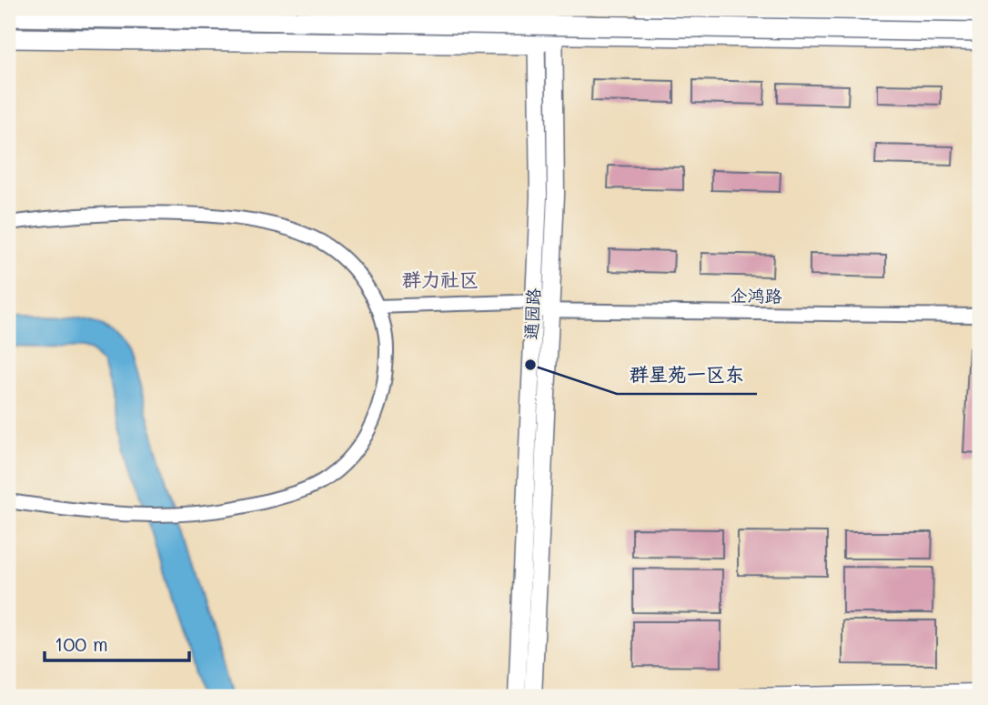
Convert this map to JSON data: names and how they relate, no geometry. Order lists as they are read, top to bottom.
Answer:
{
  "streets": {
    "main road": ["通园路"],
    "street": ["企鸿路"]
  },
  "crossings": [
    ["企鸿路", "通园路"]
  ],
  "districts": ["群力社区"],
  "places": ["群星苑一区东"],
  "scale_bar": "100 m"
}
